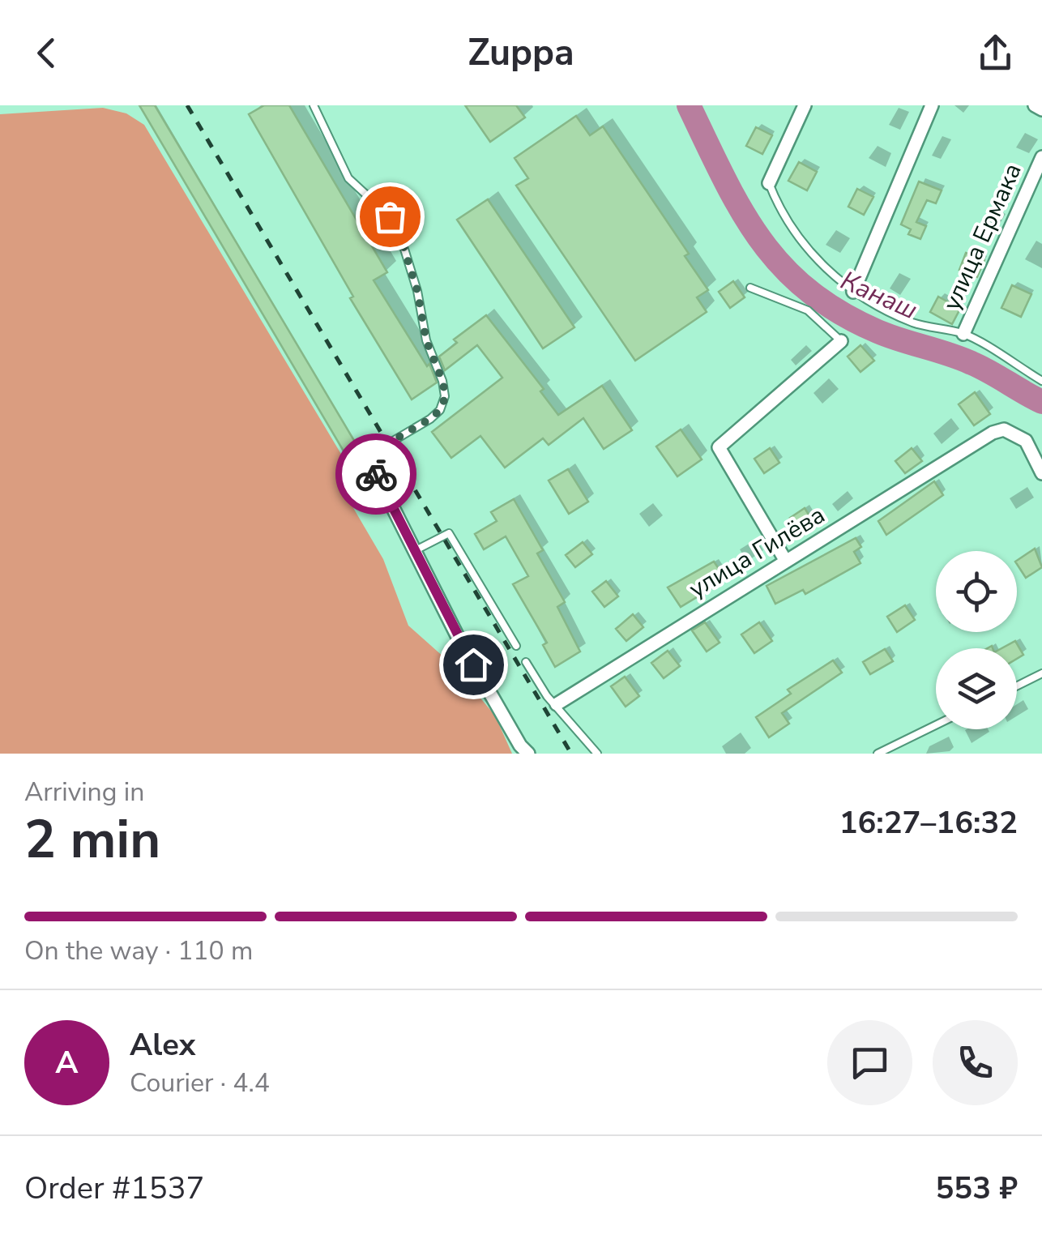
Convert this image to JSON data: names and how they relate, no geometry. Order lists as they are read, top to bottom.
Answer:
{
  "streets": {
    "street": ["улица Ермака", "улица Гилёва"]
  },
  "water": ["Канаш"],
  "page": {
    "header": "Zuppa",
    "heading": ["2 min", "Arriving in", "16:27–16:32"],
    "panel": [
      "Alex",
      "Courier · 4.4",
      "Order #1537",
      "553 ₽"
    ],
    "bar": "On the way · 110 m",
    "round": "A"
  }
}
